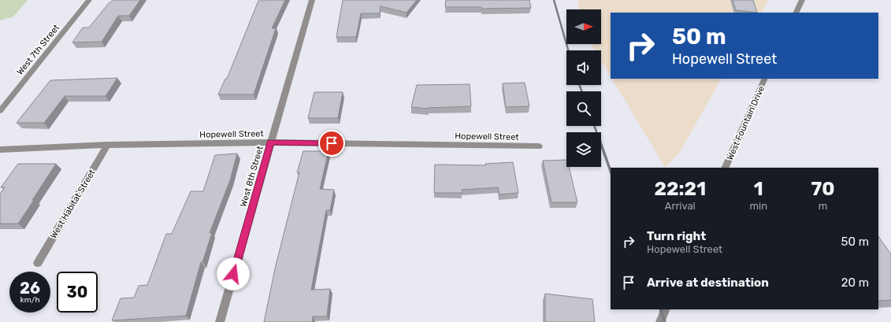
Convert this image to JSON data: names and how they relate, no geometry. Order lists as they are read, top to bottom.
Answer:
{
  "streets": {
    "street": [
      "West 7th Street",
      "West Fountain Drive",
      "Hopewell Street",
      "West 8th Street",
      "West Habitat Street"
    ]
  },
  "crossings": [
    ["Hopewell Street", "West 8th Street"],
    ["Hopewell Street", "West Habitat Street"]
  ],
  "north": "right",
  "page": {
    "turn": ["50 m", "Hopewell Street"],
    "eta": [
      "22:21",
      "Arrival",
      "1",
      "min",
      "70",
      "m"
    ],
    "list": [
      {
        "name": "Turn right",
        "note": "Hopewell Street",
        "value": "50 m"
      },
      {
        "name": "Arrive at destination",
        "value": "20 m"
      }
    ],
    "speed": "26 km/h",
    "limit": "30"
  }
}
